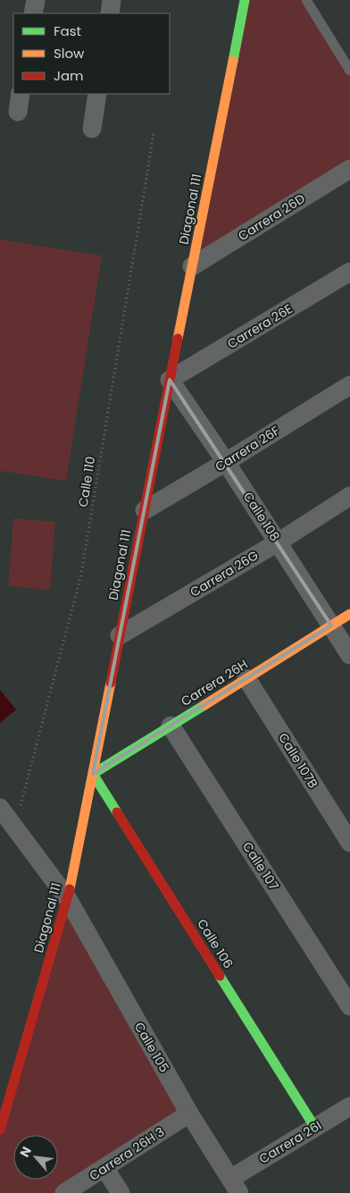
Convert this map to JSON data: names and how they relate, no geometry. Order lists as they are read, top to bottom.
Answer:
{
  "streets": {
    "street": [
      "Diagonal 111",
      "Carrera 26D",
      "Carrera 26E",
      "Carrera 26F",
      "Calle 108",
      "Carrera 26G",
      "Carrera 26H",
      "Calle 107B",
      "Calle 107",
      "Calle 106",
      "Calle 105",
      "Carrera 26I",
      "Carrera 26H 3"
    ],
    "path": ["Calle 110"]
  },
  "crossings": [
    ["Diagonal 111", "Carrera 26D"],
    ["Diagonal 111", "Carrera 26E"],
    ["Diagonal 111", "Carrera 26F"],
    ["Diagonal 111", "Calle 108"],
    ["Diagonal 111", "Carrera 26G"],
    ["Diagonal 111", "Carrera 26H"],
    ["Diagonal 111", "Calle 106"],
    ["Diagonal 111", "Calle 105"],
    ["Carrera 26E", "Calle 108"],
    ["Carrera 26F", "Calle 108"],
    ["Calle 108", "Carrera 26G"],
    ["Calle 108", "Carrera 26H"],
    ["Carrera 26H", "Calle 107B"],
    ["Carrera 26H", "Calle 107"],
    ["Carrera 26H", "Calle 106"],
    ["Calle 106", "Carrera 26I"],
    ["Calle 105", "Carrera 26I"],
    ["Calle 105", "Carrera 26H 3"]
  ],
  "legend": ["Fast", "Slow", "Jam"],
  "north": "top left"
}
